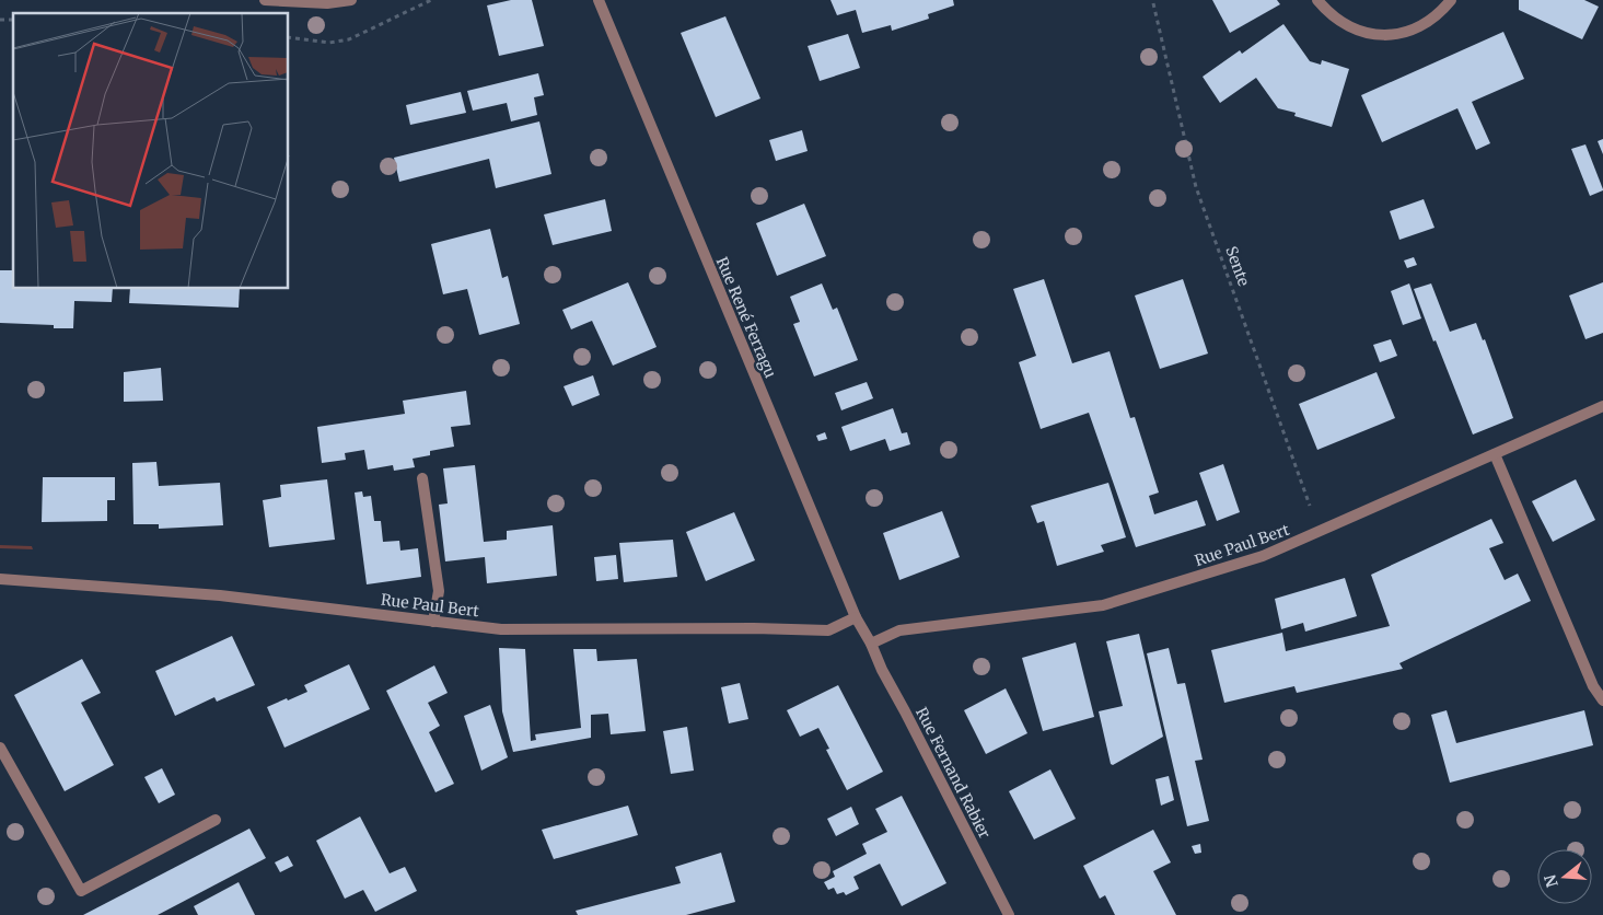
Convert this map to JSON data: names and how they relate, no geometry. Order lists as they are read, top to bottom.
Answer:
{
  "streets": {
    "street": ["Rue René Ferragu", "Rue Paul Bert", "Rue Fernand Rabier"],
    "path": ["Sente"]
  },
  "crossings": [
    ["Sente", "Rue Paul Bert"],
    ["Rue René Ferragu", "Rue Paul Bert"],
    ["Rue René Ferragu", "Rue Fernand Rabier"],
    ["Rue Paul Bert", "Rue Fernand Rabier"]
  ],
  "north": "left"
}
